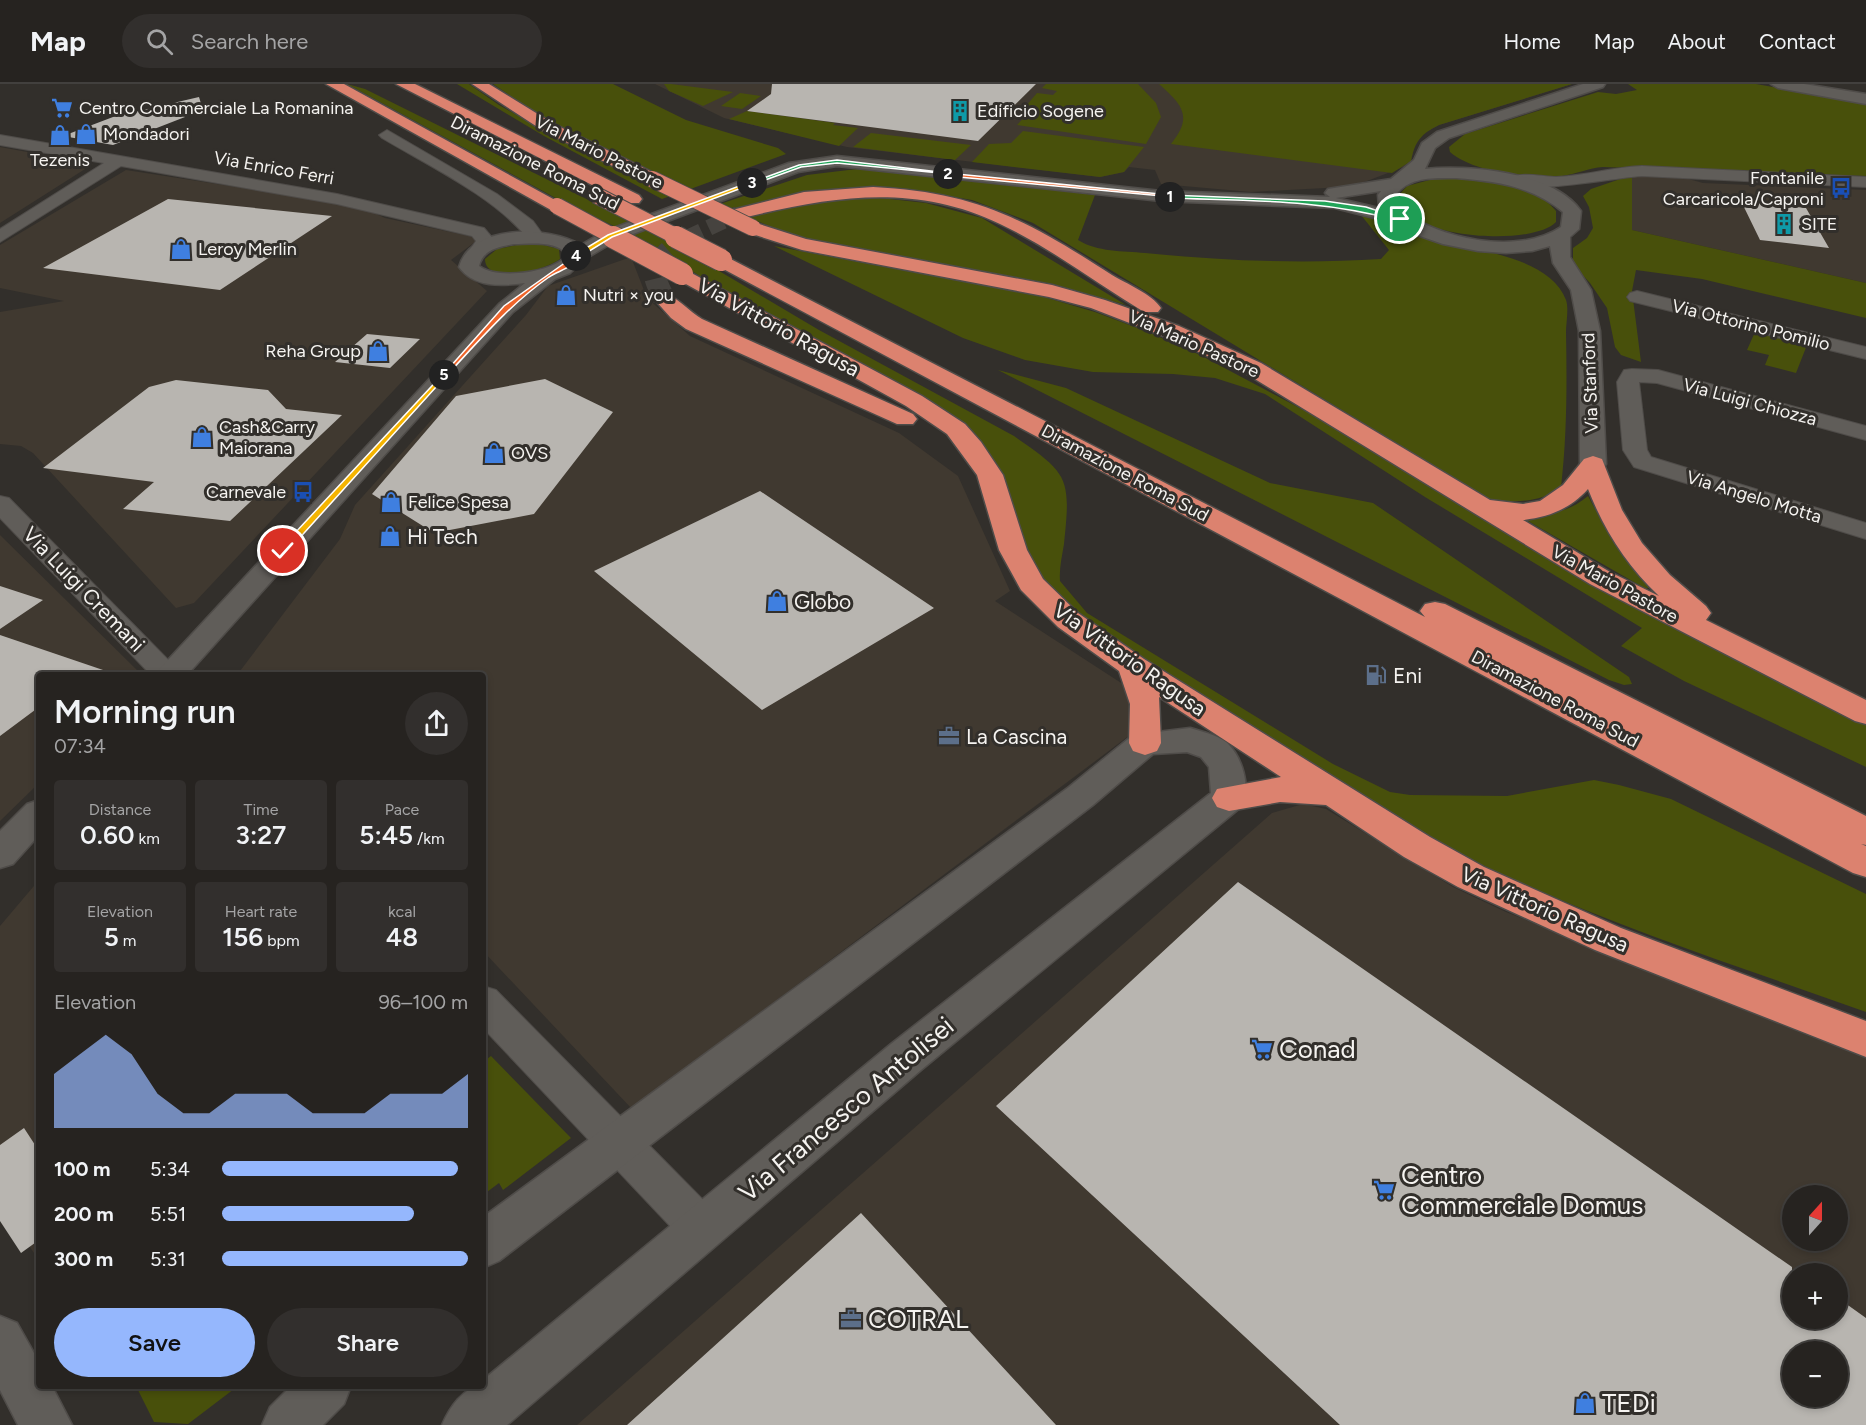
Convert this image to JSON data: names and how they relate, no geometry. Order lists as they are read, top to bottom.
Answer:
{
  "streets": {
    "highway": ["Via Mario Pastore", "Diramazione Roma Sud", "Via Vittorio Ragusa"],
    "street": [
      "Via Enrico Ferri",
      "Via Ottorino Pomilio",
      "Via Stanford",
      "Via Luigi Chiozza",
      "Via Angelo Motta",
      "Via Luigi Cremani",
      "Via Francesco Antolisei"
    ]
  },
  "crossings": [
    ["Via Luigi Chiozza", "Via Angelo Motta"]
  ],
  "places": {
    "supermarket": ["Centro Commerciale La Romanina", "Conad", "Centro Commerciale Domus"],
    "building": ["Edificio Sogene", "SITE"],
    "shop": [
      "Mondadori",
      "Tezenis",
      "Leroy Merlin",
      "Nutri × you",
      "Reha Group",
      "Cash&Carry Maiorana",
      "OVS",
      "Felice Spesa",
      "Hi Tech",
      "Globo",
      "TEDi"
    ],
    "bus stop": ["Fontanile Carcaricola/Caproni", "Carnevale"],
    "fuel station": ["Eni"],
    "office": ["La Cascina", "COTRAL"]
  },
  "north": "top",
  "page": {
    "header": "Map",
    "search": "Search here",
    "nav": [
      "Home",
      "Map",
      "About",
      "Contact"
    ],
    "pins": [
      "2",
      "3",
      "1",
      "4",
      "5"
    ],
    "heading": ["Morning run", "07:34"],
    "stats": [
      ["Distance", "0.60 km"],
      ["Time", "3:27"],
      ["Pace", "5:45 /km"],
      ["Elevation", "5 m"],
      ["Heart rate", "156 bpm"],
      ["kcal", "48"]
    ],
    "chart": ["Elevation", "96–100 m"],
    "list": [
      {
        "name": "100 m",
        "note": "5:34"
      },
      {
        "name": "200 m",
        "note": "5:51"
      },
      {
        "name": "300 m",
        "note": "5:31"
      }
    ],
    "map_buttons": ["+", "−"],
    "buttons": ["Save", "Share"]
  }
}
